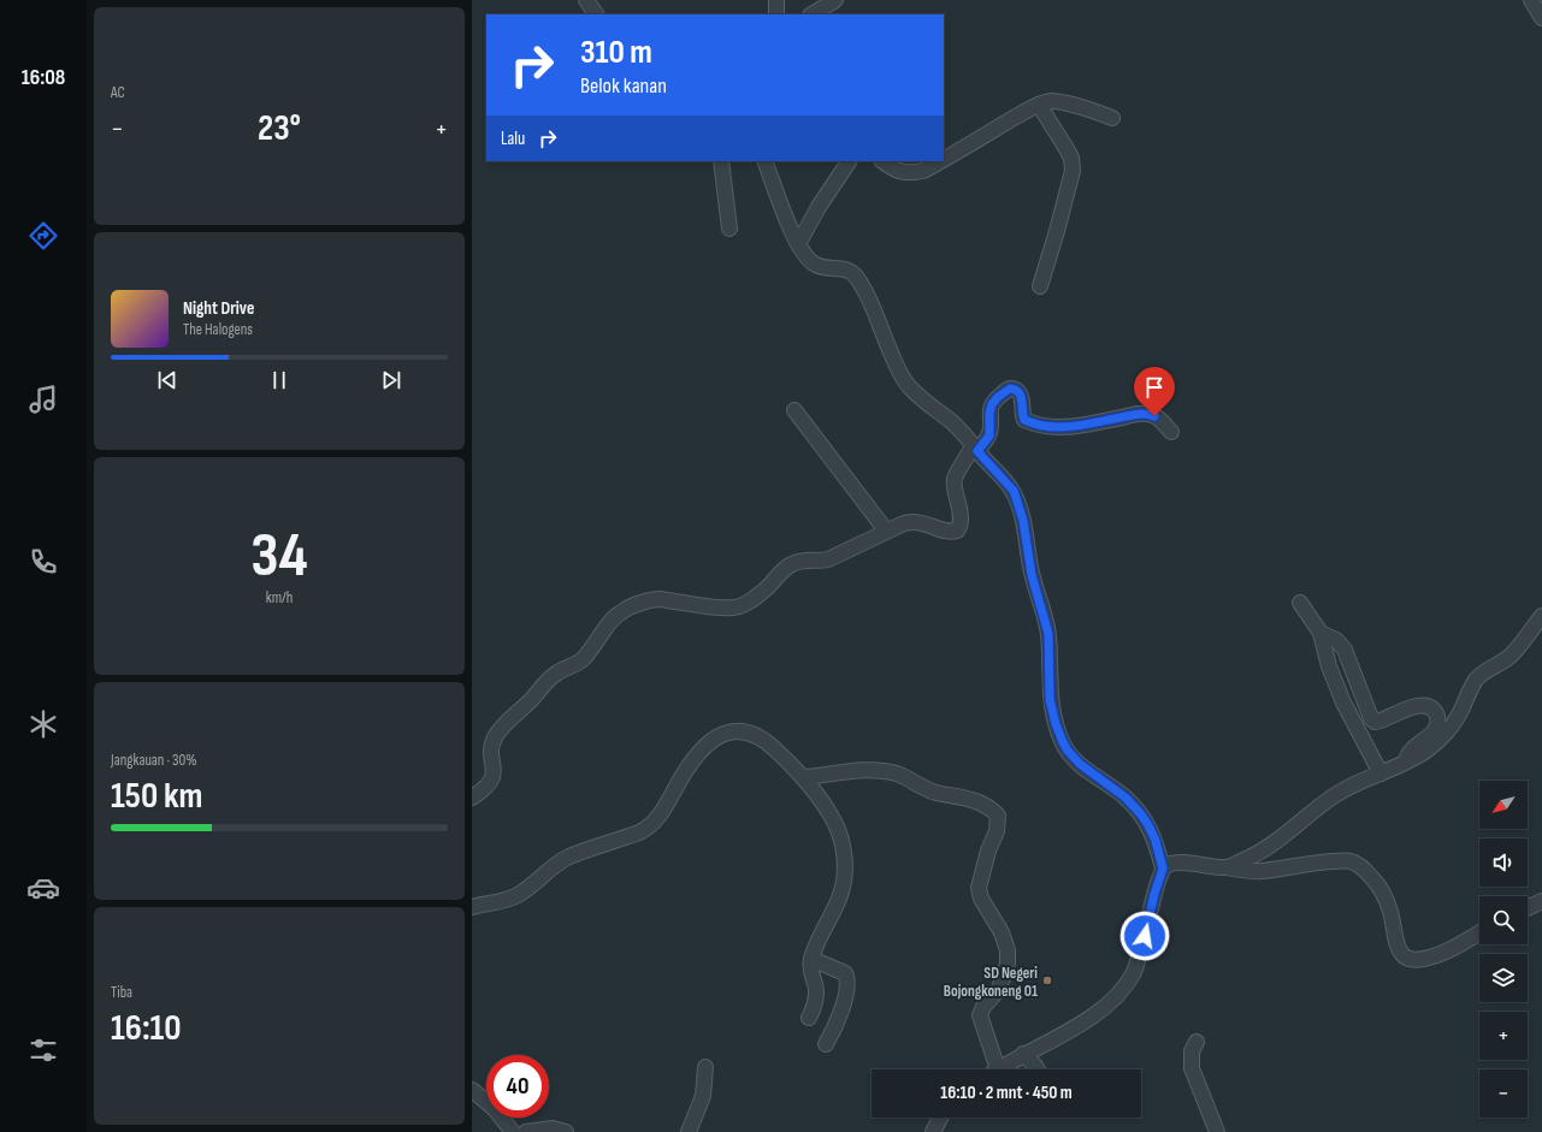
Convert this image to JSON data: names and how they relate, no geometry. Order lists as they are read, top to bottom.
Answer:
{
  "places": ["SD Negeri Bojongkoneng 01"],
  "north": "bottom left",
  "page": {
    "tabs": "16:08",
    "tile": [
      "AC",
      ["34", "km/h"],
      ["Jangkauan · 30%", "150 km"],
      ["Tiba", "16:10"]
    ],
    "turn": ["310 m", "Belok kanan"],
    "heat": ["−", "23°", "+"],
    "then": "Lalu",
    "song": ["Night Drive", "The Halogens"],
    "map_buttons": ["+", "−"],
    "limit": "40",
    "trip": "16:10 · 2 mnt · 450 m"
  }
}
